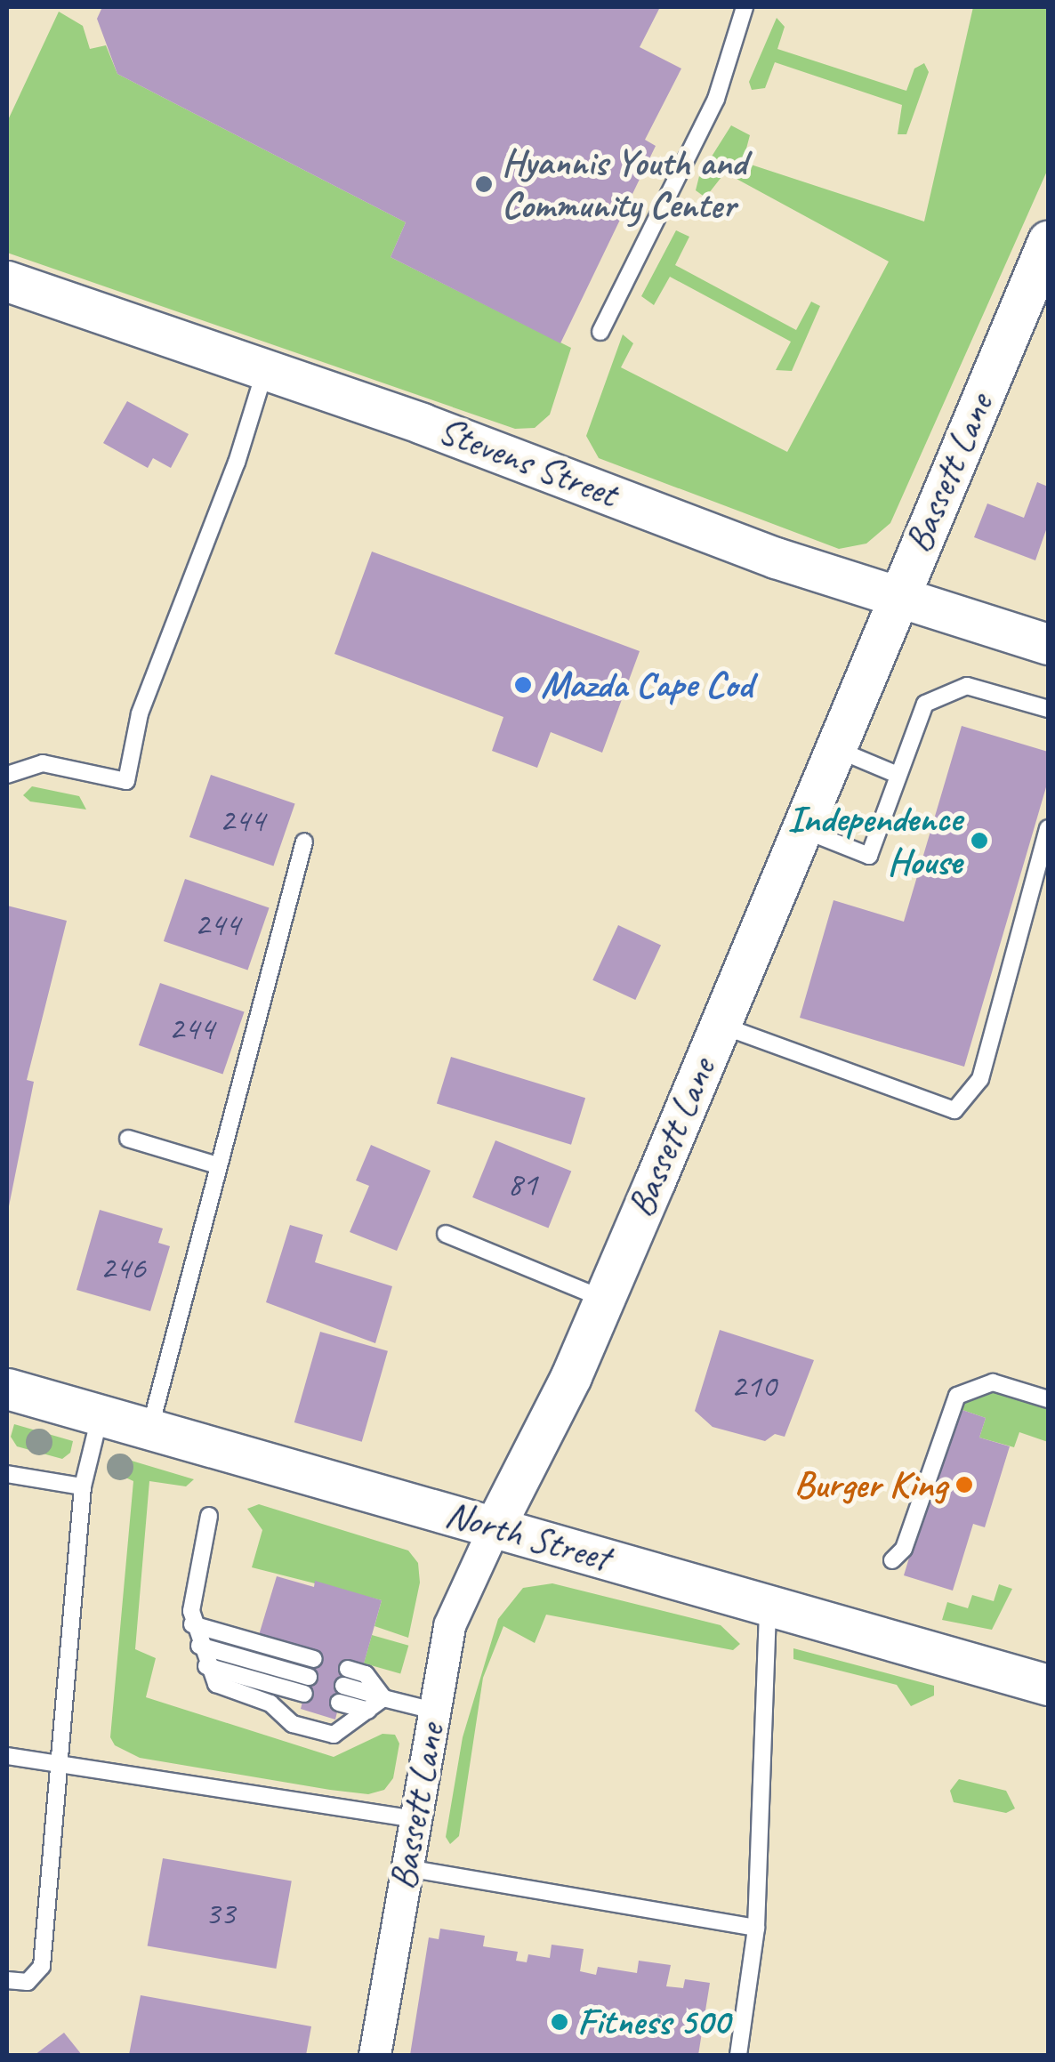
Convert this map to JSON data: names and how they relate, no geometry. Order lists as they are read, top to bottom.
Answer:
{
  "streets": {
    "street": ["Stevens Street", "Bassett Lane", "North Street"]
  },
  "crossings": [
    ["Stevens Street", "Bassett Lane"],
    ["Bassett Lane", "North Street"]
  ],
  "places": [
    "Hyannis Youth and Community Center",
    "Mazda Cape Cod",
    "Independence House",
    "Burger King",
    "Fitness 500"
  ],
  "house_numbers": [
    "244",
    "244",
    "244",
    "81",
    "246",
    "210",
    "33"
  ]
}
